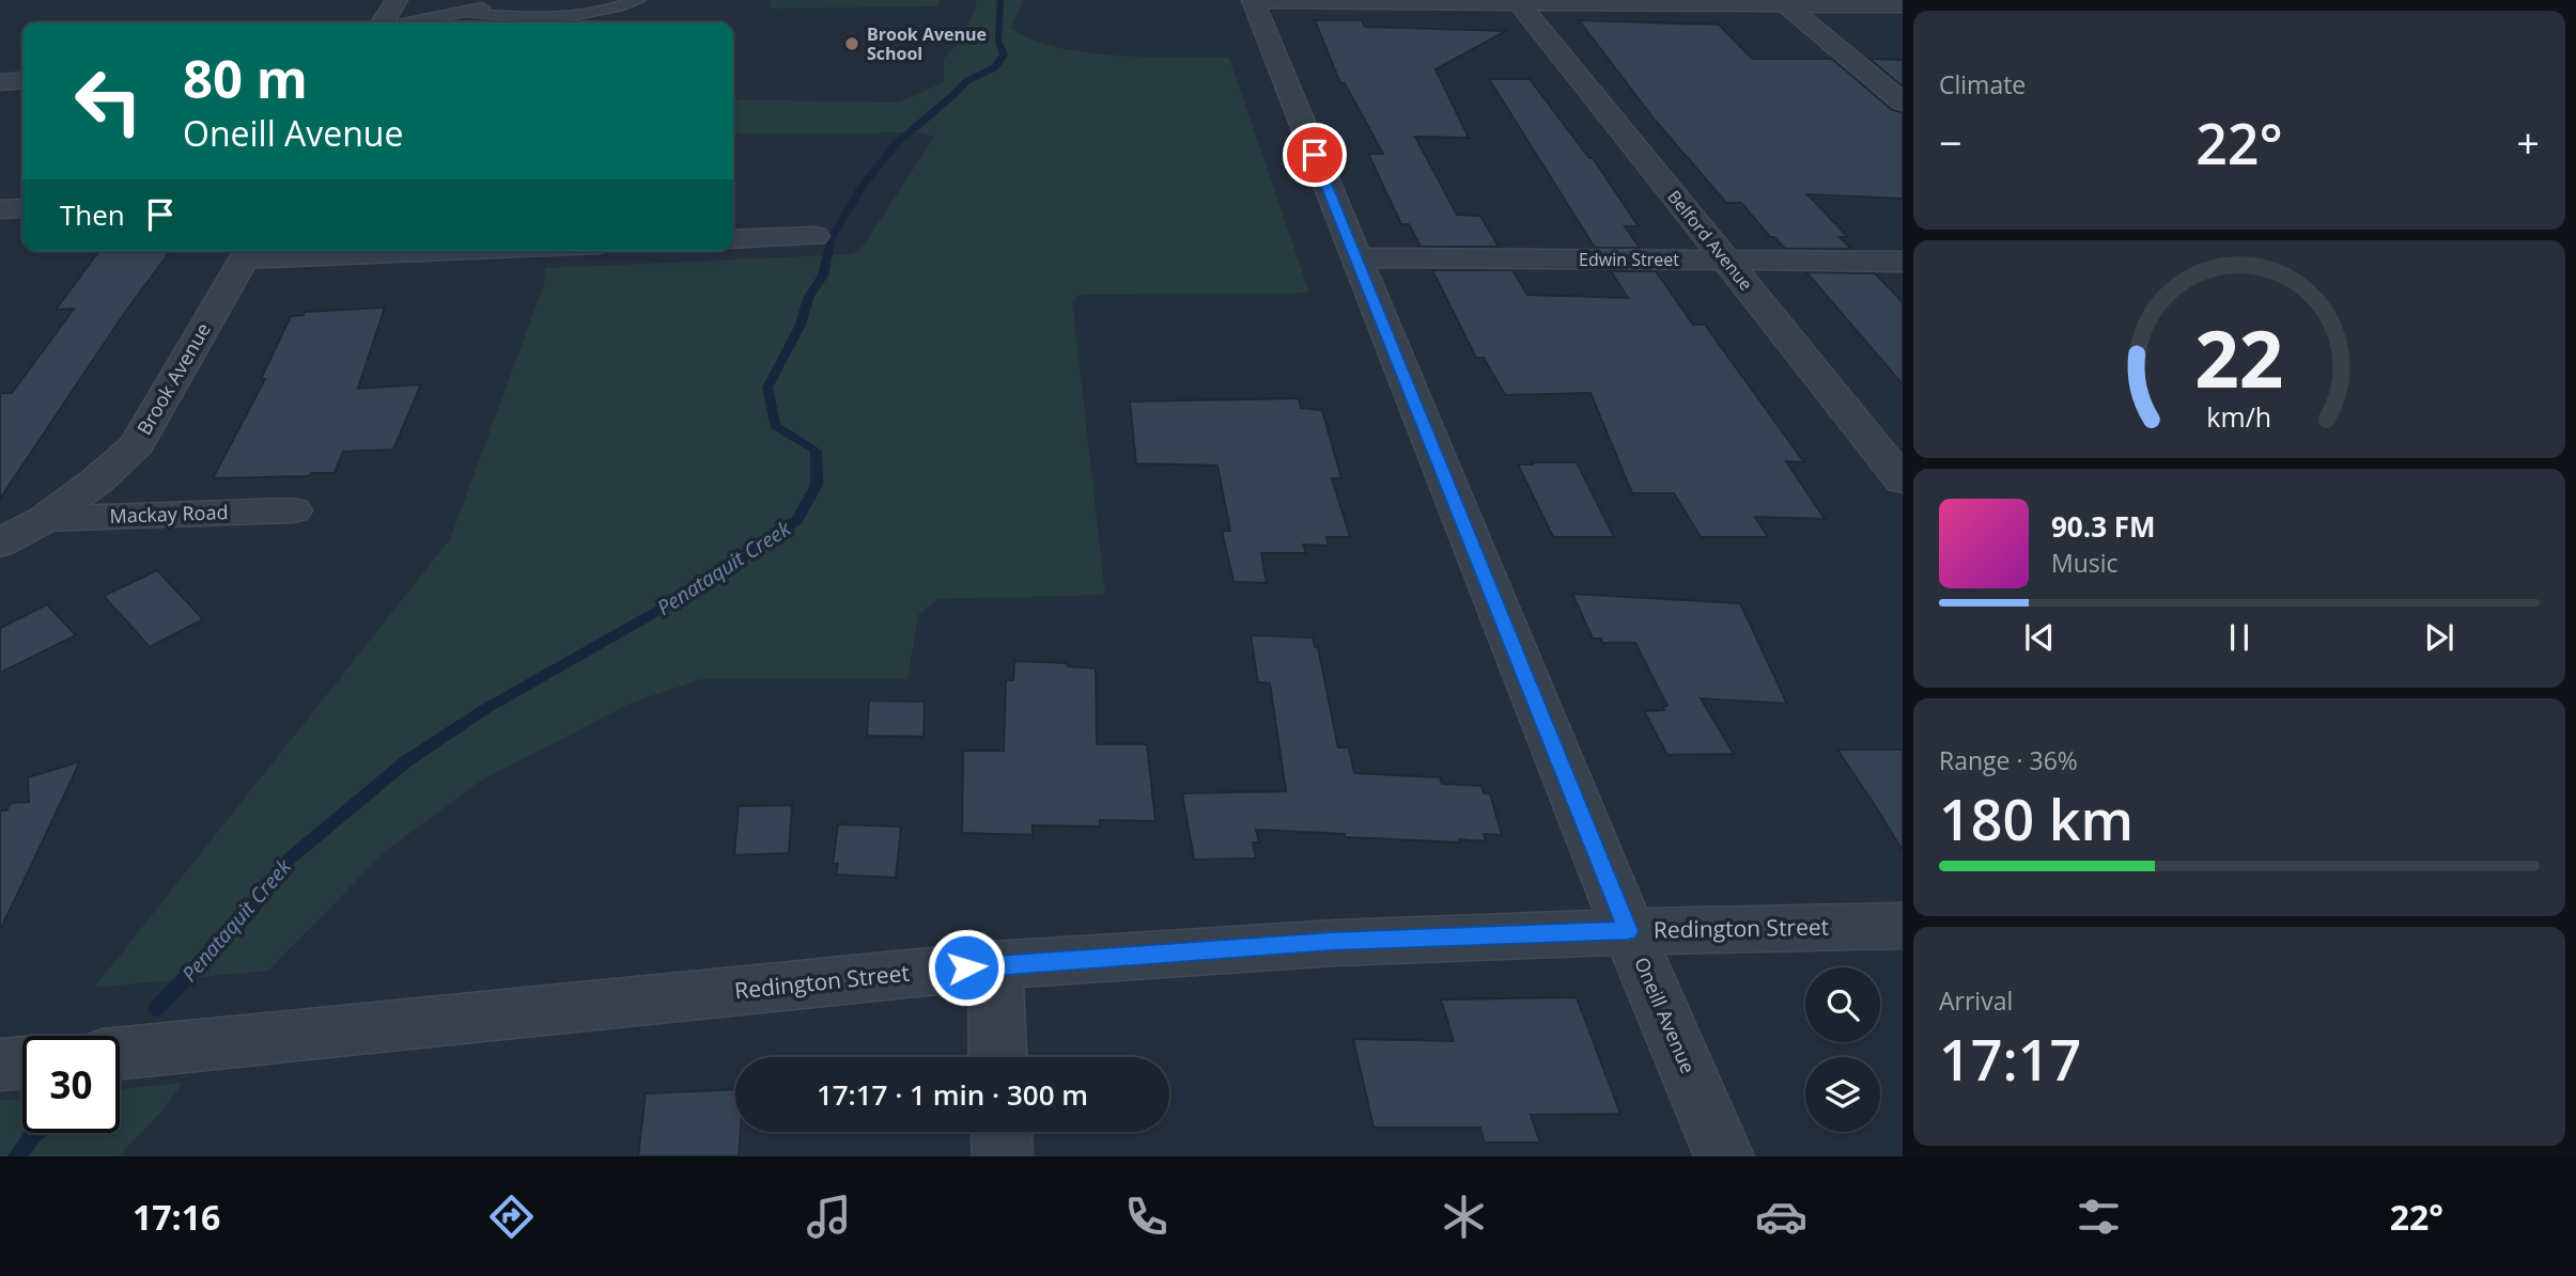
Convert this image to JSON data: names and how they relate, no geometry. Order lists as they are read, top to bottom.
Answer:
{
  "streets": {
    "street": [
      "Belford Avenue",
      "Edwin Street",
      "Brook Avenue",
      "Mackay Road",
      "Redington Street",
      "Oneill Avenue"
    ]
  },
  "crossings": [
    ["Belford Avenue", "Edwin Street"],
    ["Edwin Street", "Oneill Avenue"],
    ["Brook Avenue", "Mackay Road"],
    ["Redington Street", "Oneill Avenue"]
  ],
  "water": ["Penataquit Creek"],
  "places": ["Brook Avenue School"],
  "page": {
    "tile": [
      "Climate",
      ["Range · 36%", "180 km"],
      ["Arrival", "17:17"]
    ],
    "turn": ["80 m", "Oneill Avenue"],
    "heat": ["−", "22°", "+"],
    "then": "Then",
    "song": ["90.3 FM", "Music"],
    "limit": "30",
    "trip": "17:17 · 1 min · 300 m",
    "tabs": ["17:16", "22°"],
    "gauge": ["22", "km/h"]
  }
}
